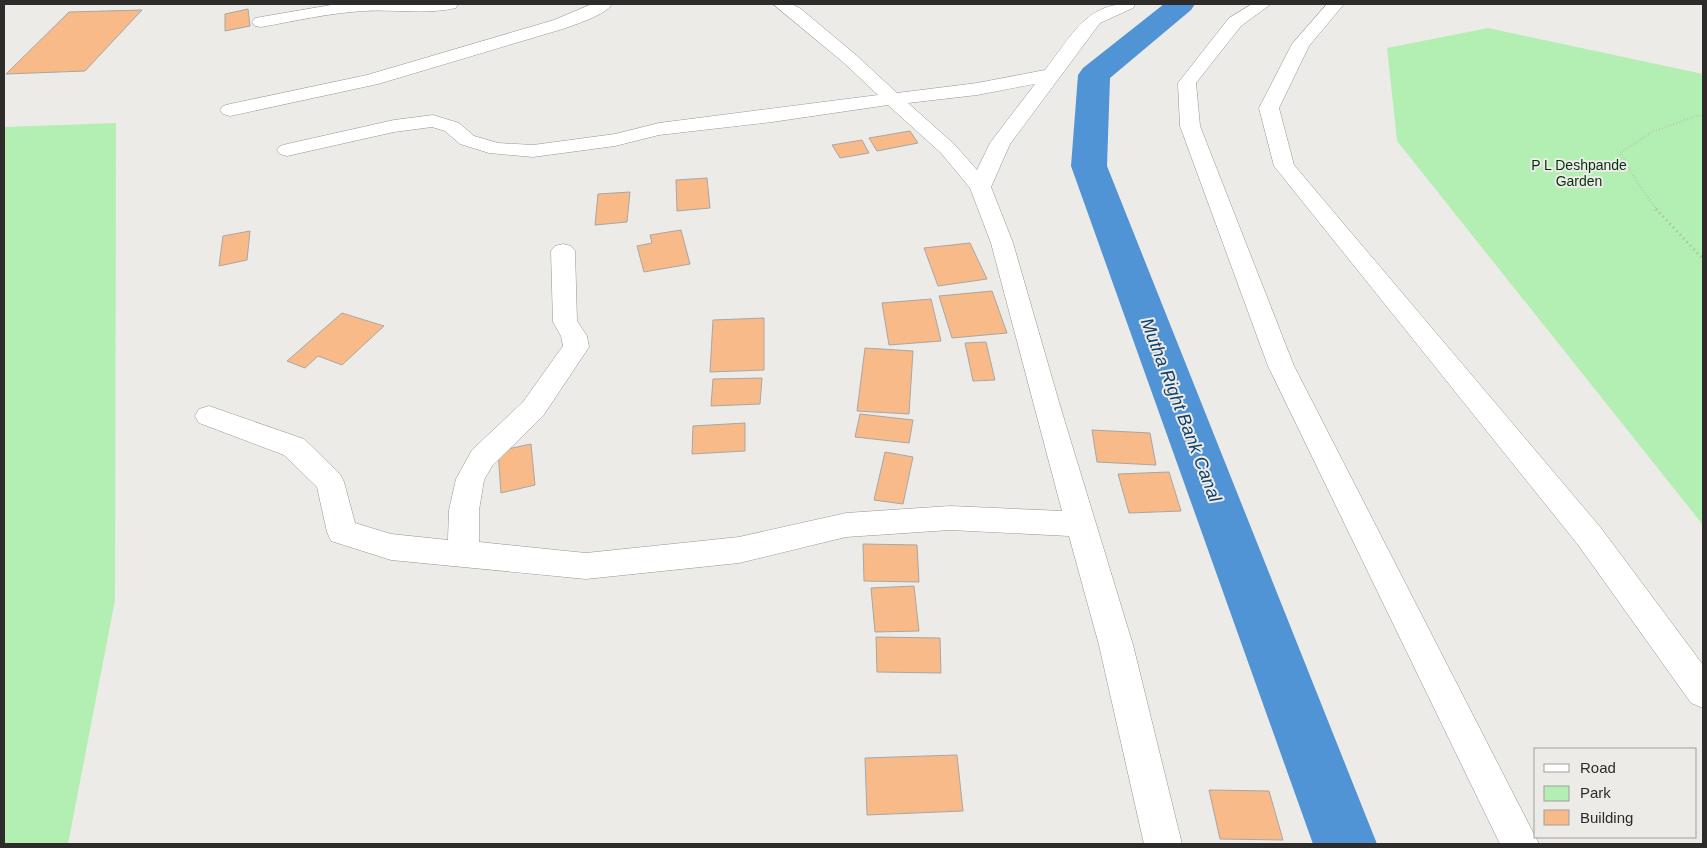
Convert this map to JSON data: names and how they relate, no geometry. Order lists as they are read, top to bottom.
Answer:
{
  "water": ["Mutha Right Bank Canal"],
  "parks": ["P L Deshpande Garden"],
  "legend": ["Road", "Park", "Building"]
}
